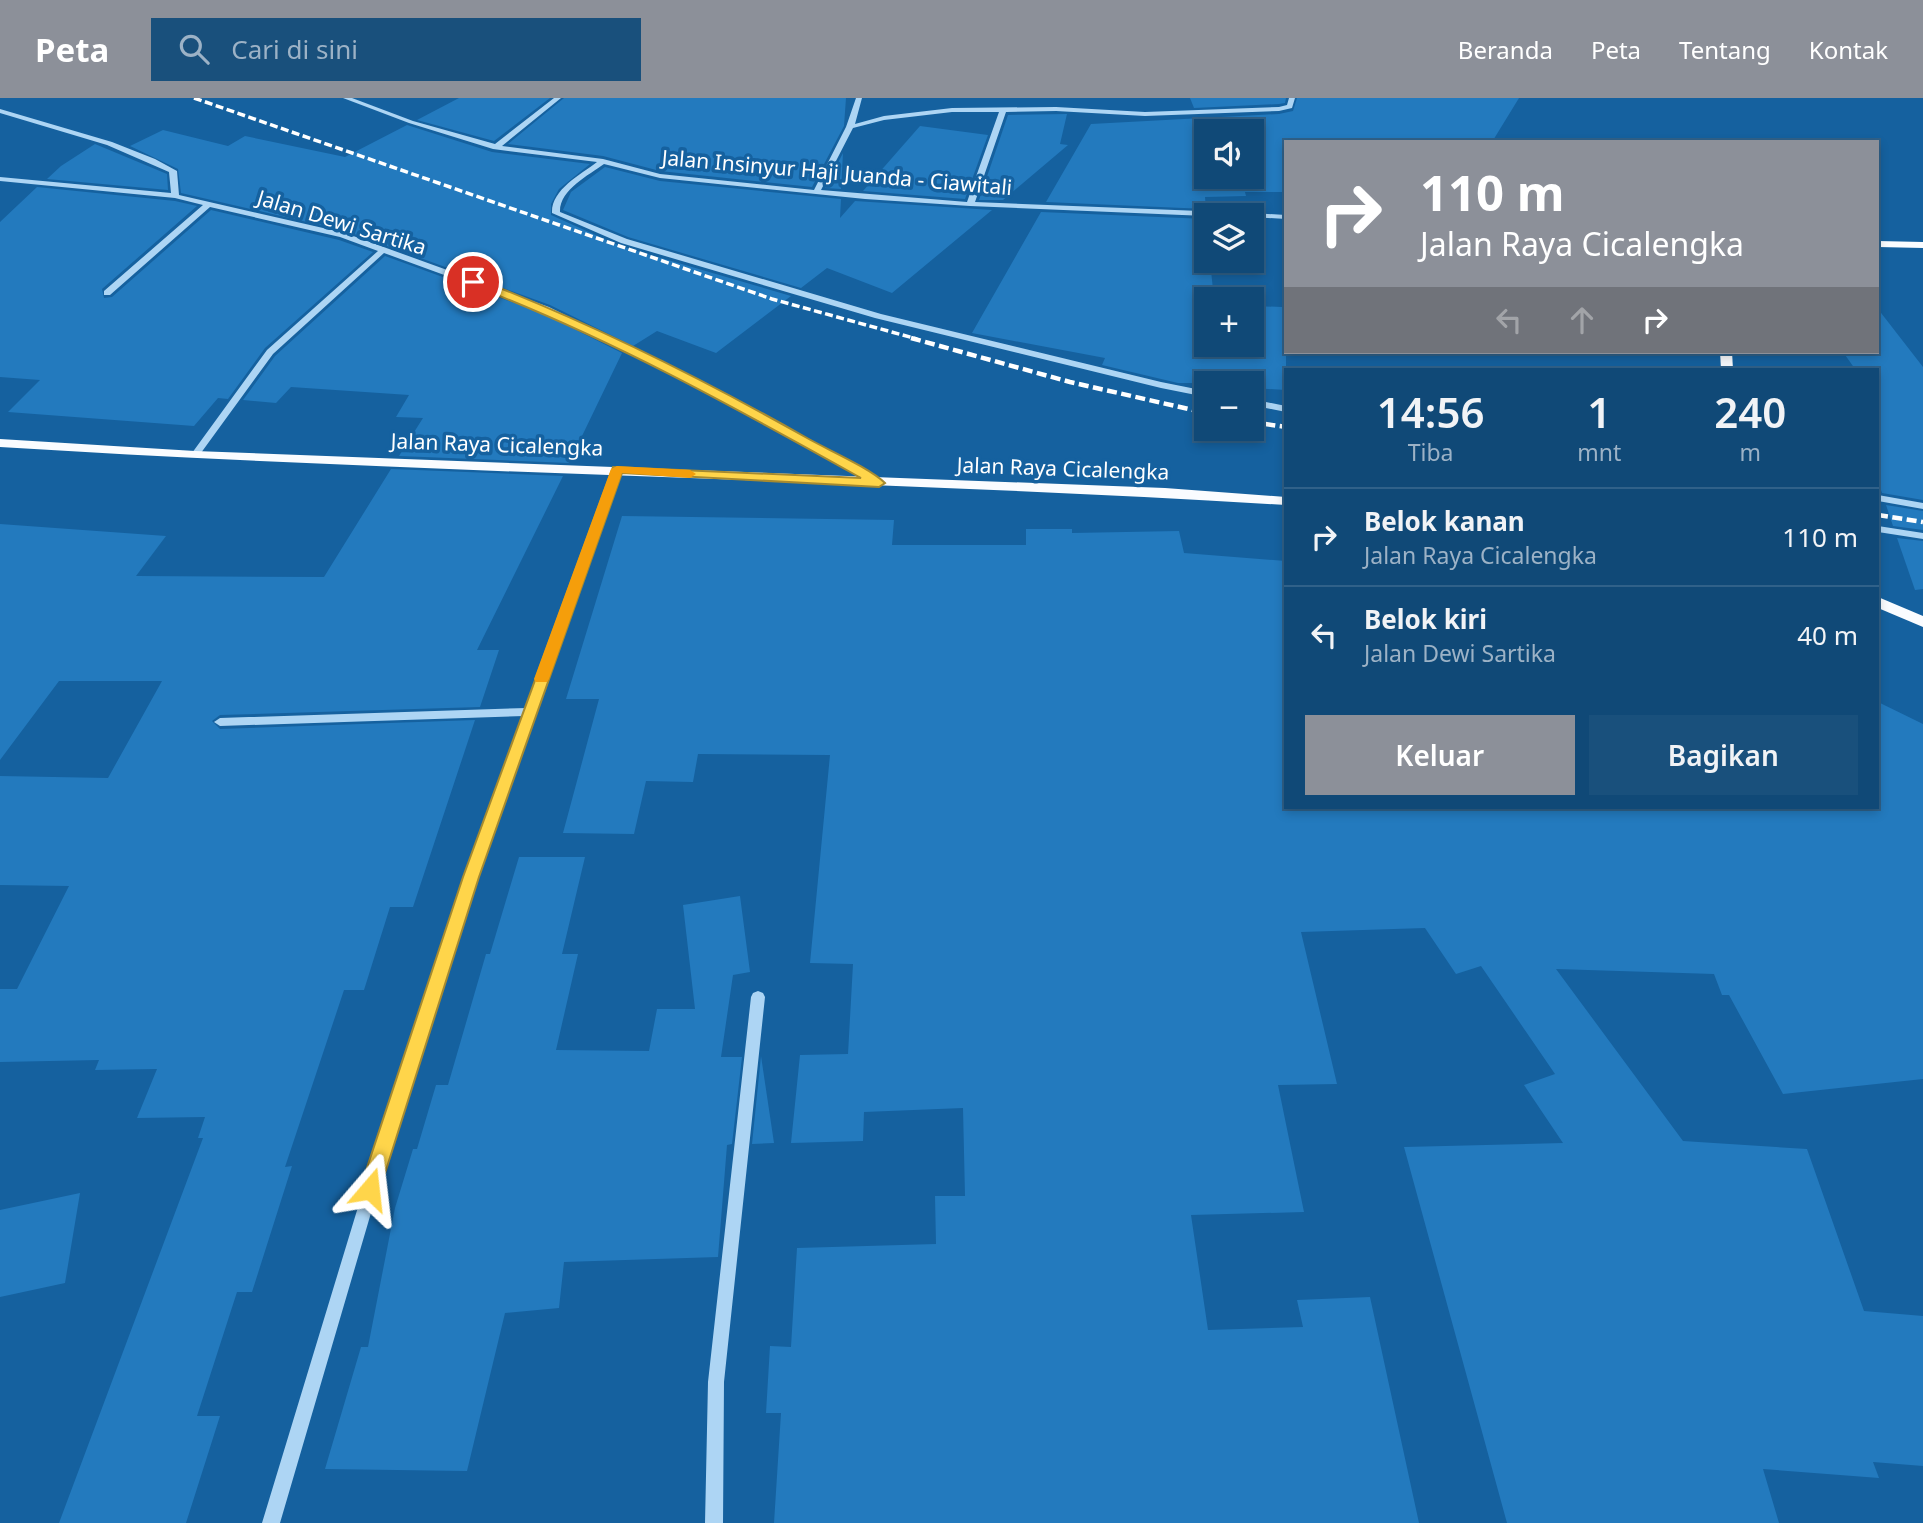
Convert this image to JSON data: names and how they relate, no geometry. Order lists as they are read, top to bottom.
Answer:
{
  "streets": {
    "main road": ["Jalan Raya Cicalengka"],
    "street": ["Jalan Insinyur Haji Juanda - Ciawitali", "Jalan Dewi Sartika"]
  },
  "crossings": [
    ["Jalan Dewi Sartika", "Jalan Raya Cicalengka"]
  ],
  "page": {
    "header": "Peta",
    "search": "Cari di sini",
    "nav": [
      "Beranda",
      "Peta",
      "Tentang",
      "Kontak"
    ],
    "map_buttons": ["+", "−"],
    "turn": ["110 m", "Jalan Raya Cicalengka"],
    "eta": [
      "14:56",
      "Tiba",
      "1",
      "mnt",
      "240",
      "m"
    ],
    "list": [
      {
        "name": "Belok kanan",
        "note": "Jalan Raya Cicalengka",
        "value": "110 m"
      },
      {
        "name": "Belok kiri",
        "note": "Jalan Dewi Sartika",
        "value": "40 m"
      }
    ],
    "buttons": ["Keluar", "Bagikan"]
  }
}
